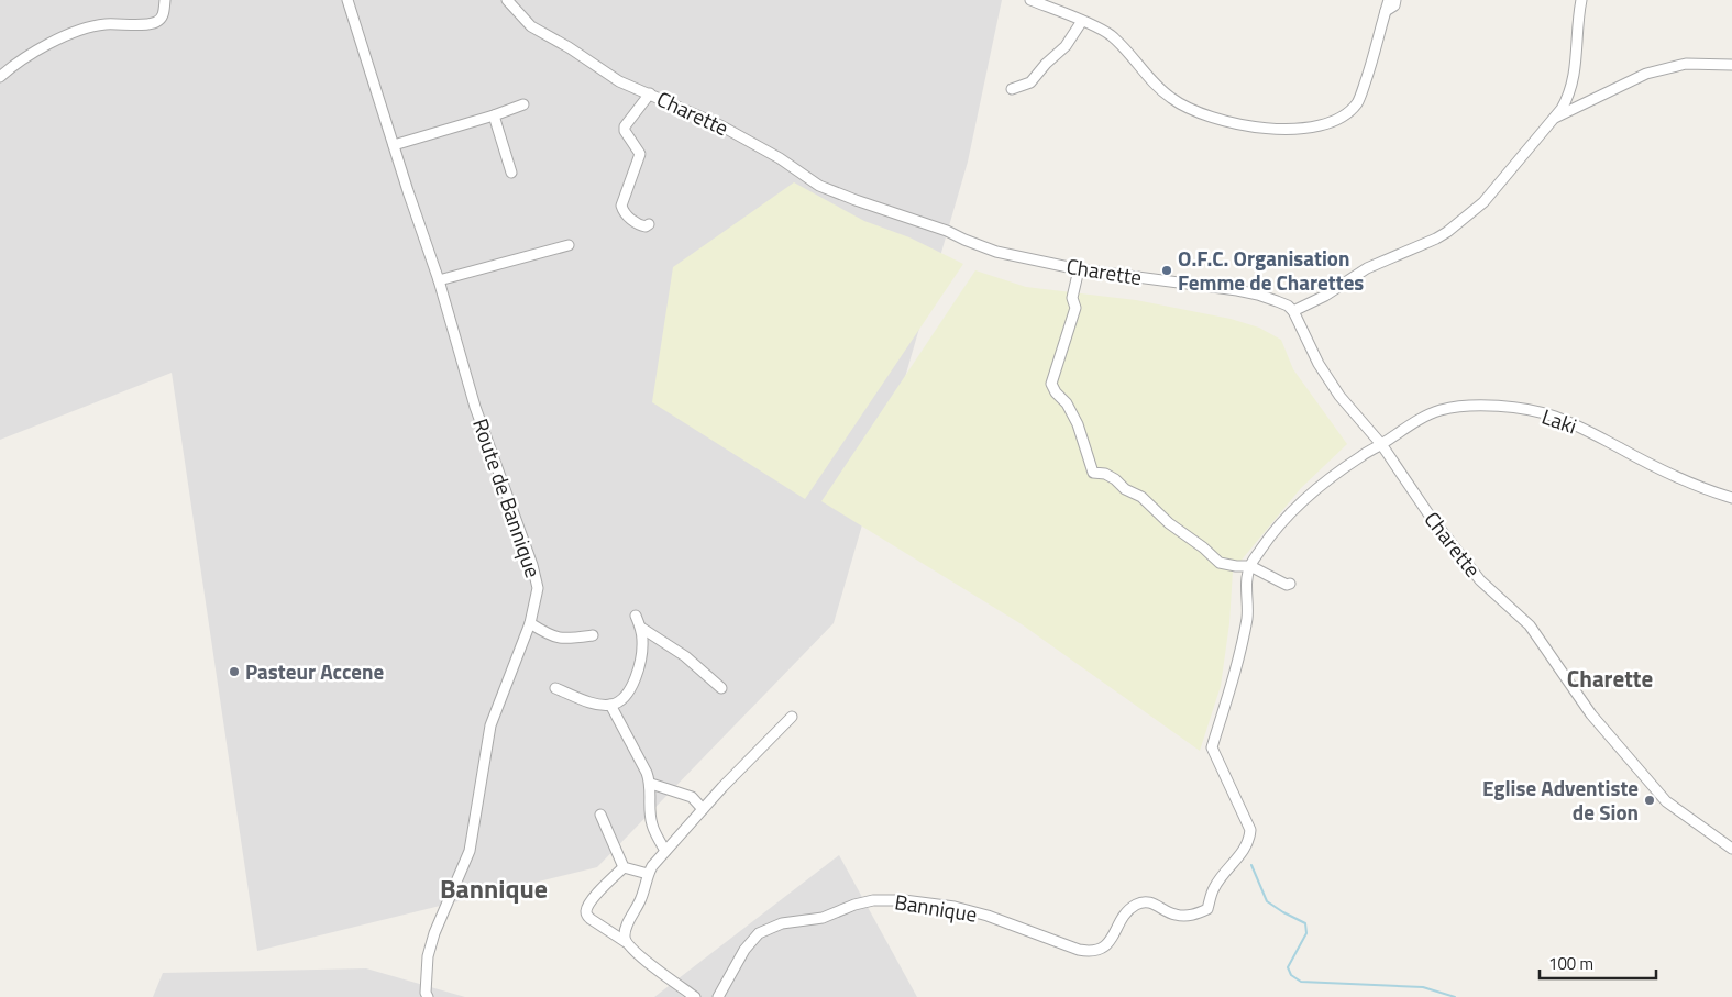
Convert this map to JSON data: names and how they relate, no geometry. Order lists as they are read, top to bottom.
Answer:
{
  "streets": {
    "street": [
      "Charette",
      "Laki",
      "Route de Bannique",
      "Bannique"
    ]
  },
  "crossings": [
    ["Charette", "Laki"],
    ["Laki", "Bannique"]
  ],
  "districts": ["Charette", "Bannique"],
  "places": ["O.F.C. Organisation Femme de Charettes", "Pasteur Accene", "Eglise Adventiste de Sion"],
  "scale_bar": "100 m"
}
